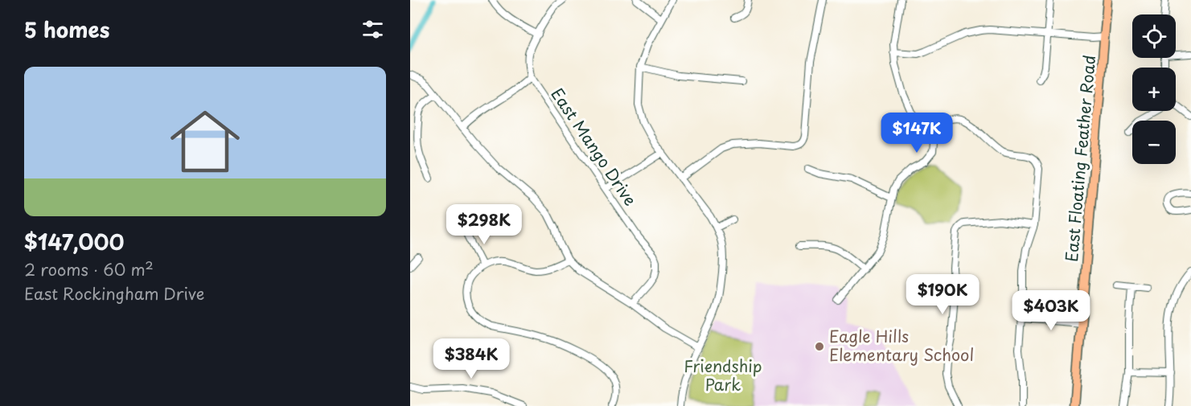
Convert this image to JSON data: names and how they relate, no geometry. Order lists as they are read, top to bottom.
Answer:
{
  "streets": {
    "main road": ["East Floating Feather Road"],
    "street": ["East Mango Drive"]
  },
  "parks": ["Friendship Park"],
  "places": ["Eagle Hills Elementary School"],
  "page": {
    "heading": "5 homes",
    "map_buttons": ["+", "−"],
    "list": [
      {
        "name": "$147,000",
        "note": "2 rooms · 60 m² · East Rockingham Drive"
      }
    ],
    "price": [
      "$147K",
      "$298K",
      "$190K",
      "$403K",
      "$384K"
    ]
  }
}
